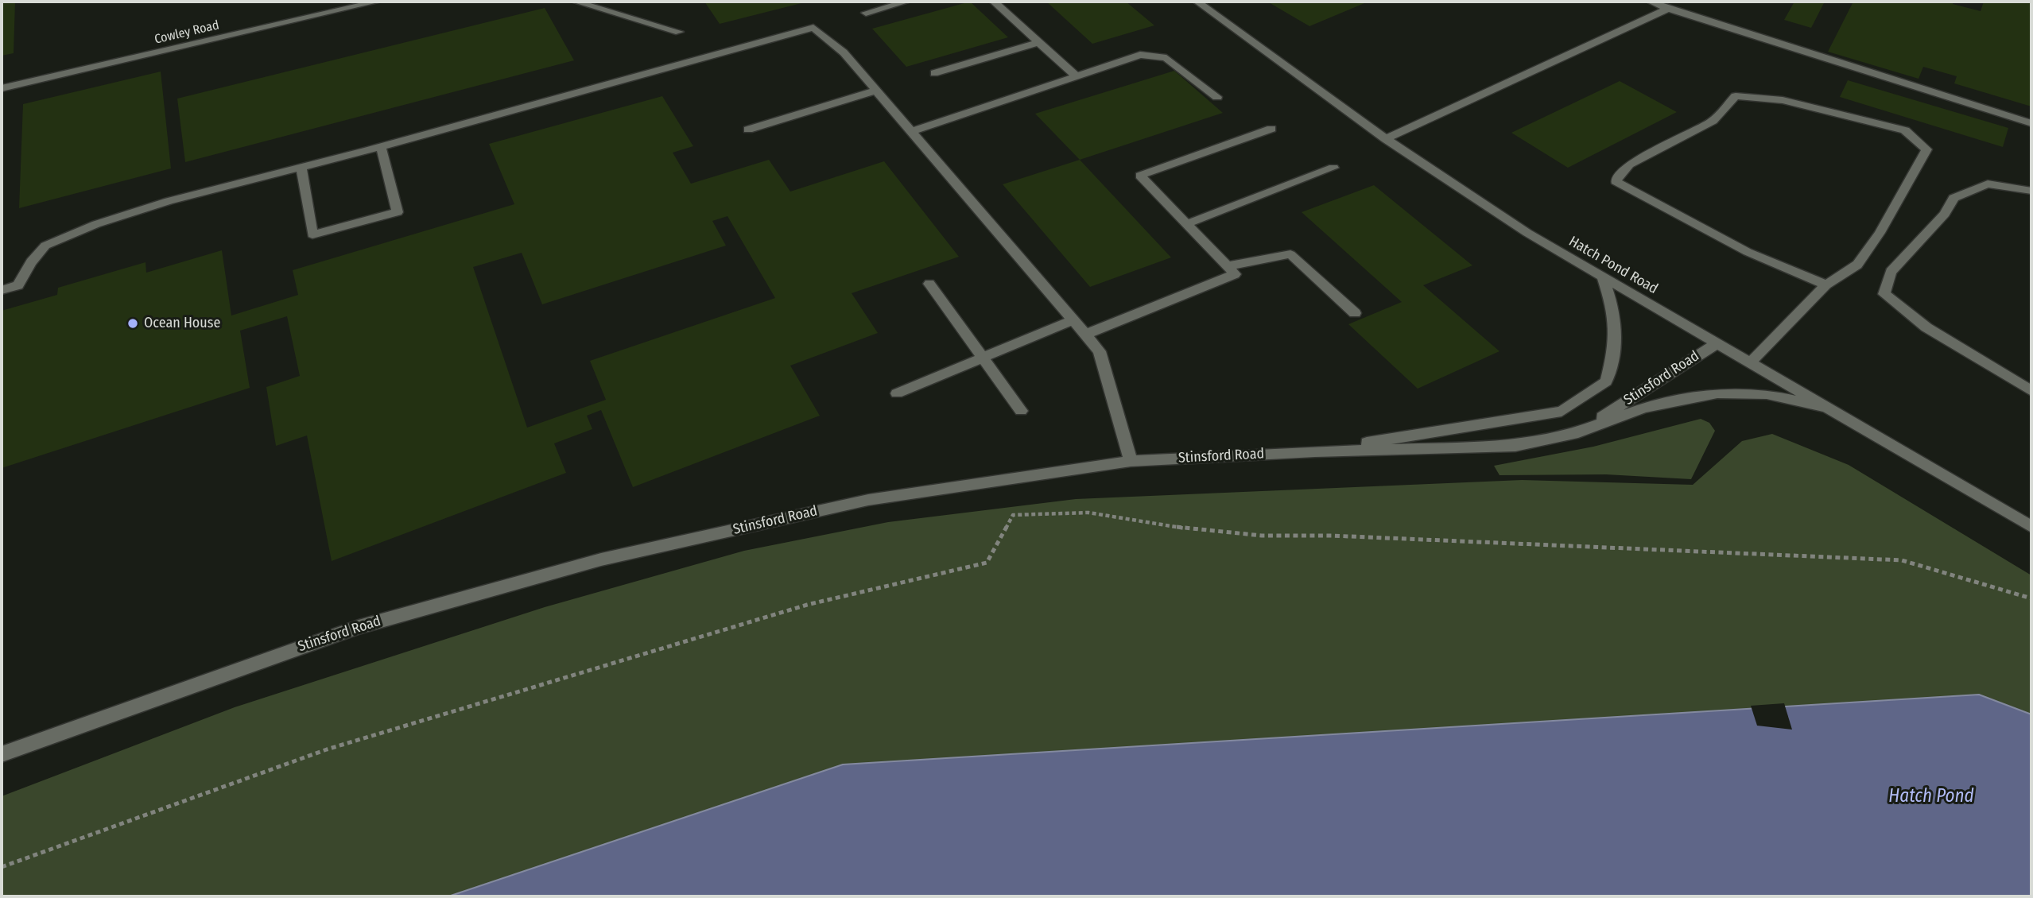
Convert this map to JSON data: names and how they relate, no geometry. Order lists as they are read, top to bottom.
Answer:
{
  "streets": {
    "street": ["Cowley Road", "Hatch Pond Road", "Stinsford Road"]
  },
  "crossings": [
    ["Hatch Pond Road", "Stinsford Road"]
  ],
  "water": ["Hatch Pond"],
  "places": ["Ocean House"]
}
